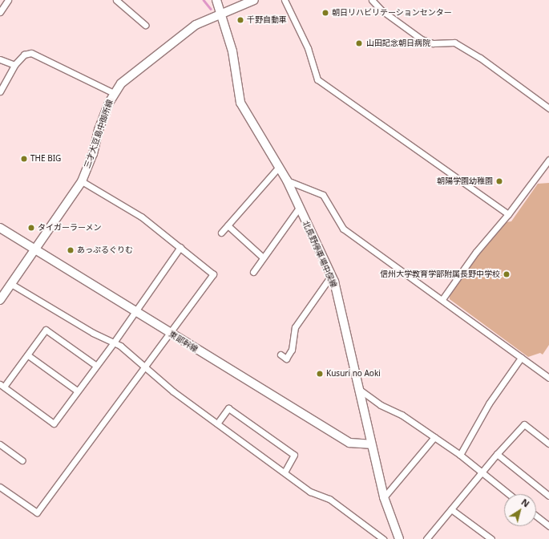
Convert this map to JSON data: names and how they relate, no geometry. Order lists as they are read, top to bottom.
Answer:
{
  "streets": {
    "main road": ["三才大豆島中御所線", "北長野停車場中俣線", "東部幹線"]
  },
  "crossings": [
    ["三才大豆島中御所線", "北長野停車場中俣線"],
    ["三才大豆島中御所線", "東部幹線"],
    ["北長野停車場中俣線", "東部幹線"]
  ],
  "places": [
    "朝日リハビリテーションセンター",
    "千野自動車",
    "山田記念朝日病院",
    "THE BIG",
    "朝陽学園幼稚園",
    "タイガーラーメン",
    "あっぷるぐりむ",
    "信州大学教育学部附属長野中学校",
    "Kusuri no Aoki"
  ],
  "north": "top right"
}
